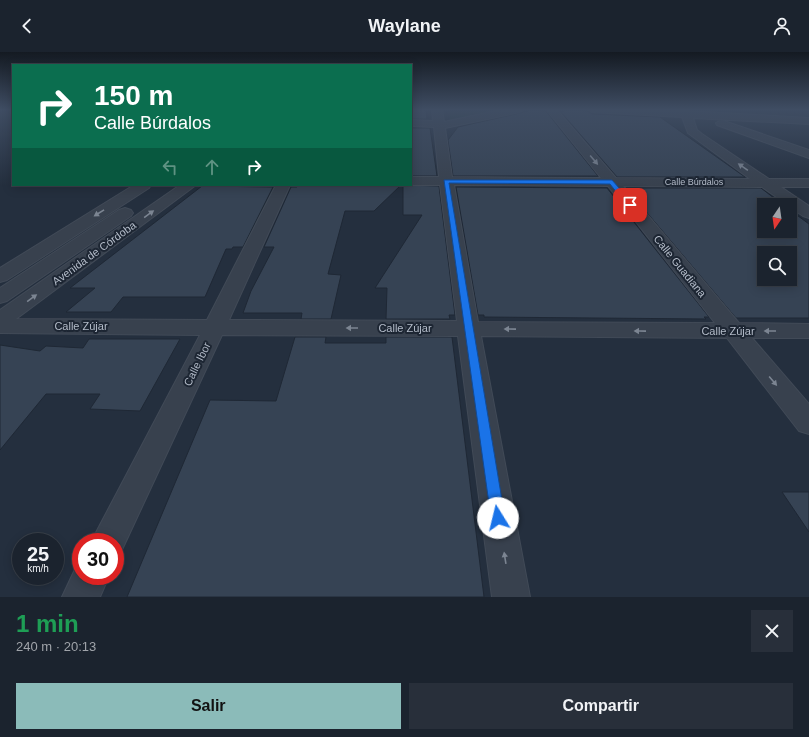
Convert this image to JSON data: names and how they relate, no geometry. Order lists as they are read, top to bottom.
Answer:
{
  "streets": {
    "street": [
      "Calle Búrdalos",
      "Avenida de Córdoba",
      "Calle Guadiana",
      "Calle Zújar",
      "Calle Ibor"
    ]
  },
  "crossings": [
    ["Calle Búrdalos", "Calle Guadiana"],
    ["Calle Guadiana", "Calle Zújar"],
    ["Calle Zújar", "Calle Ibor"]
  ],
  "one_way": ["Calle Guadiana", "Calle Zújar"],
  "north": "bottom",
  "page": {
    "header": "Waylane",
    "turn": ["150 m", "Calle Búrdalos"],
    "speed": "25 km/h",
    "limit": "30",
    "heading": ["1 min", "240 m · 20:13"],
    "buttons": ["Salir", "Compartir"]
  }
}
